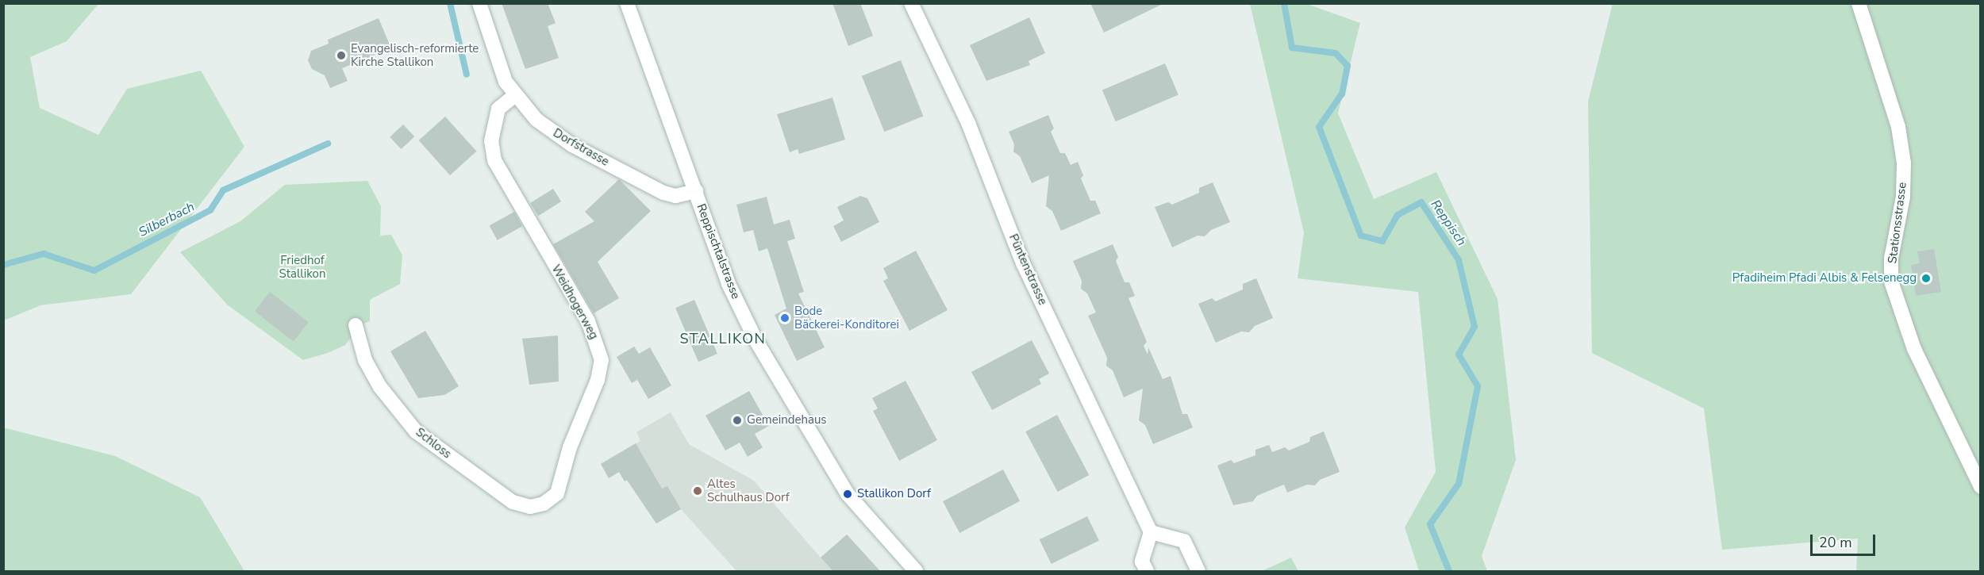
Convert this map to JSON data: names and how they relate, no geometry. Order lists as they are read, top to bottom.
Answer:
{
  "streets": {
    "street": [
      "Dorfstrasse",
      "Stationsstrasse",
      "Reppischtalstrasse",
      "Püntenstrasse",
      "Weidhogerweg",
      "Schloss"
    ]
  },
  "crossings": [
    ["Dorfstrasse", "Reppischtalstrasse"],
    ["Dorfstrasse", "Weidhogerweg"],
    ["Weidhogerweg", "Schloss"]
  ],
  "districts": ["STALLIKON"],
  "water": ["Silberbach", "Reppisch"],
  "parks": ["Friedhof Stallikon"],
  "places": [
    "Evangelisch-reformierte Kirche Stallikon",
    "Pfadiheim Pfadi Albis & Felsenegg",
    "Bode Bäckerei-Konditorei",
    "Gemeindehaus",
    "Altes Schulhaus Dorf",
    "Stallikon Dorf"
  ],
  "scale_bar": "20 m"
}
